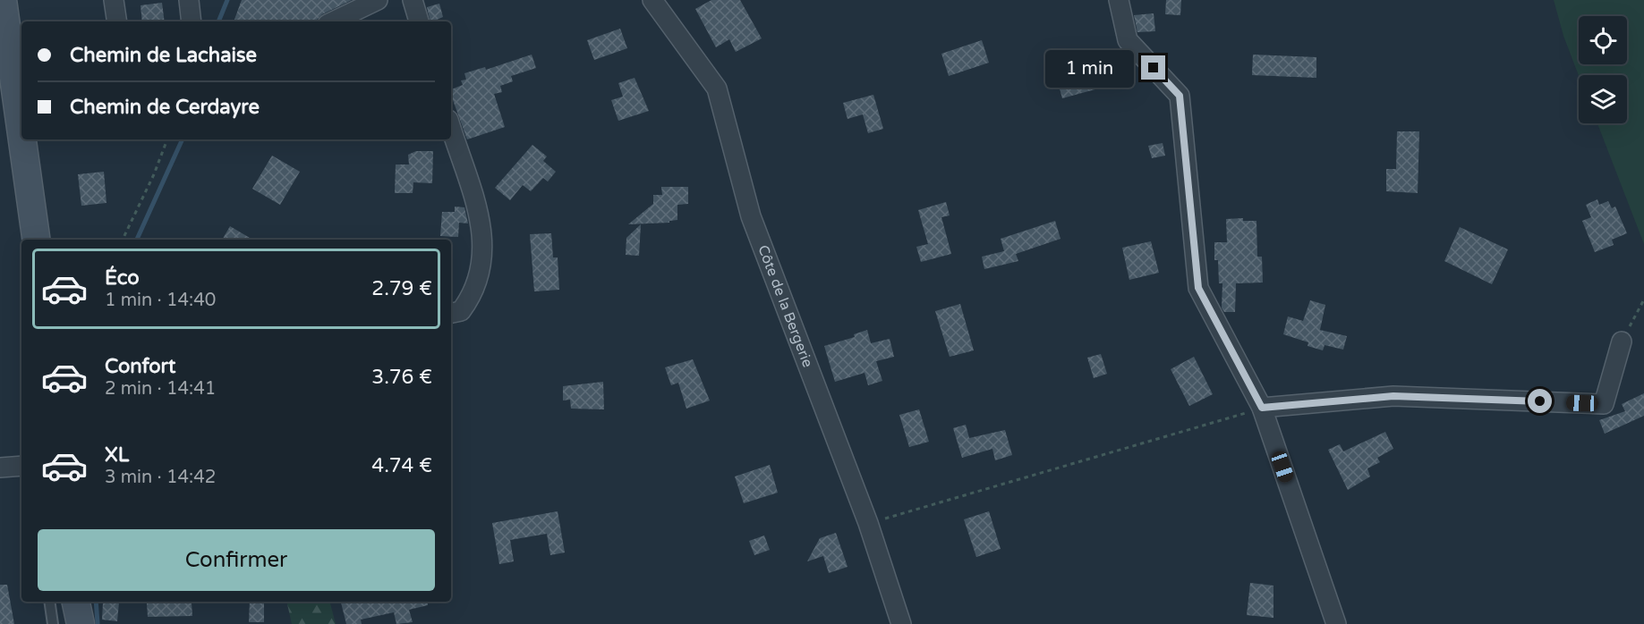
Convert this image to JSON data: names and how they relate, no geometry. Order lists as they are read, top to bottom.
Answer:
{
  "streets": {
    "street": ["Côte de la Bergerie"]
  },
  "page": {
    "banner": ["Chemin de Lachaise", "Chemin de Cerdayre"],
    "bubble": "1 min",
    "list": [
      {
        "name": "Éco",
        "note": "1 min · 14:40",
        "value": "2.79 €"
      },
      {
        "name": "Confort",
        "note": "2 min · 14:41",
        "value": "3.76 €"
      },
      {
        "name": "XL",
        "note": "3 min · 14:42",
        "value": "4.74 €"
      }
    ],
    "buttons": "Confirmer"
  }
}
